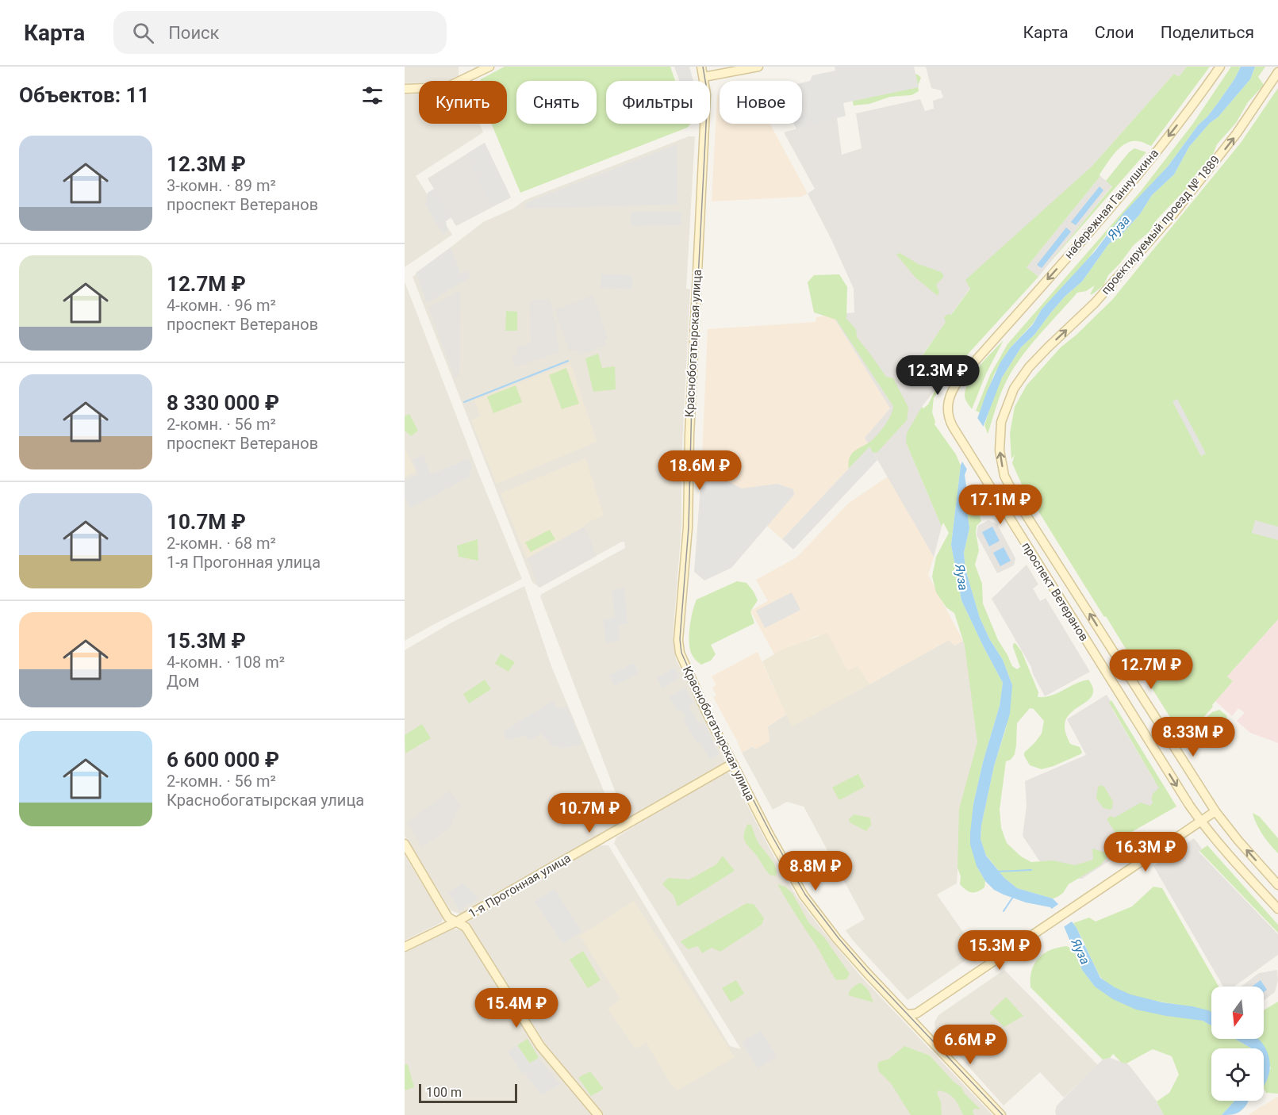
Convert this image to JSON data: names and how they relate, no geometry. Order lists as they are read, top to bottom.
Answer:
{
  "streets": {
    "main road": [
      "набережная Ганнушкина",
      "проектируемый проезд № 1889",
      "Краснобогатырская улица",
      "проспект Ветеранов",
      "1-я Прогонная улица"
    ]
  },
  "crossings": [
    ["набережная Ганнушкина", "проспект Ветеранов"],
    ["проектируемый проезд № 1889", "проспект Ветеранов"],
    ["Краснобогатырская улица", "1-я Прогонная улица"]
  ],
  "one_way": ["набережная Ганнушкина", "проектируемый проезд № 1889"],
  "water": ["Яуза"],
  "scale_bar": "100 m",
  "north": "bottom",
  "page": {
    "header": "Карта",
    "search": "Поиск",
    "nav": ["Карта", "Слои", "Поделиться"],
    "heading": "Объектов: 11",
    "chip": [
      "Купить",
      "Снять",
      "Фильтры",
      "Новое"
    ],
    "list": [
      {
        "name": "12.3M ₽",
        "note": "3-комн. · 89 m² · проспект Ветеранов"
      },
      {
        "name": "12.7M ₽",
        "note": "4-комн. · 96 m² · проспект Ветеранов"
      },
      {
        "name": "8 330 000 ₽",
        "note": "2-комн. · 56 m² · проспект Ветеранов"
      },
      {
        "name": "10.7M ₽",
        "note": "2-комн. · 68 m² · 1-я Прогонная улица"
      },
      {
        "name": "15.3M ₽",
        "note": "4-комн. · 108 m² · Дом"
      },
      {
        "name": "6 600 000 ₽",
        "note": "2-комн. · 56 m² · Краснобогатырская улица"
      }
    ],
    "price": [
      "12.3M ₽",
      "18.6M ₽",
      "17.1M ₽",
      "12.7M ₽",
      "8.33M ₽",
      "10.7M ₽",
      "16.3M ₽",
      "8.8M ₽",
      "15.3M ₽",
      "15.4M ₽",
      "6.6M ₽"
    ],
    "scale": "100 m"
  }
}
